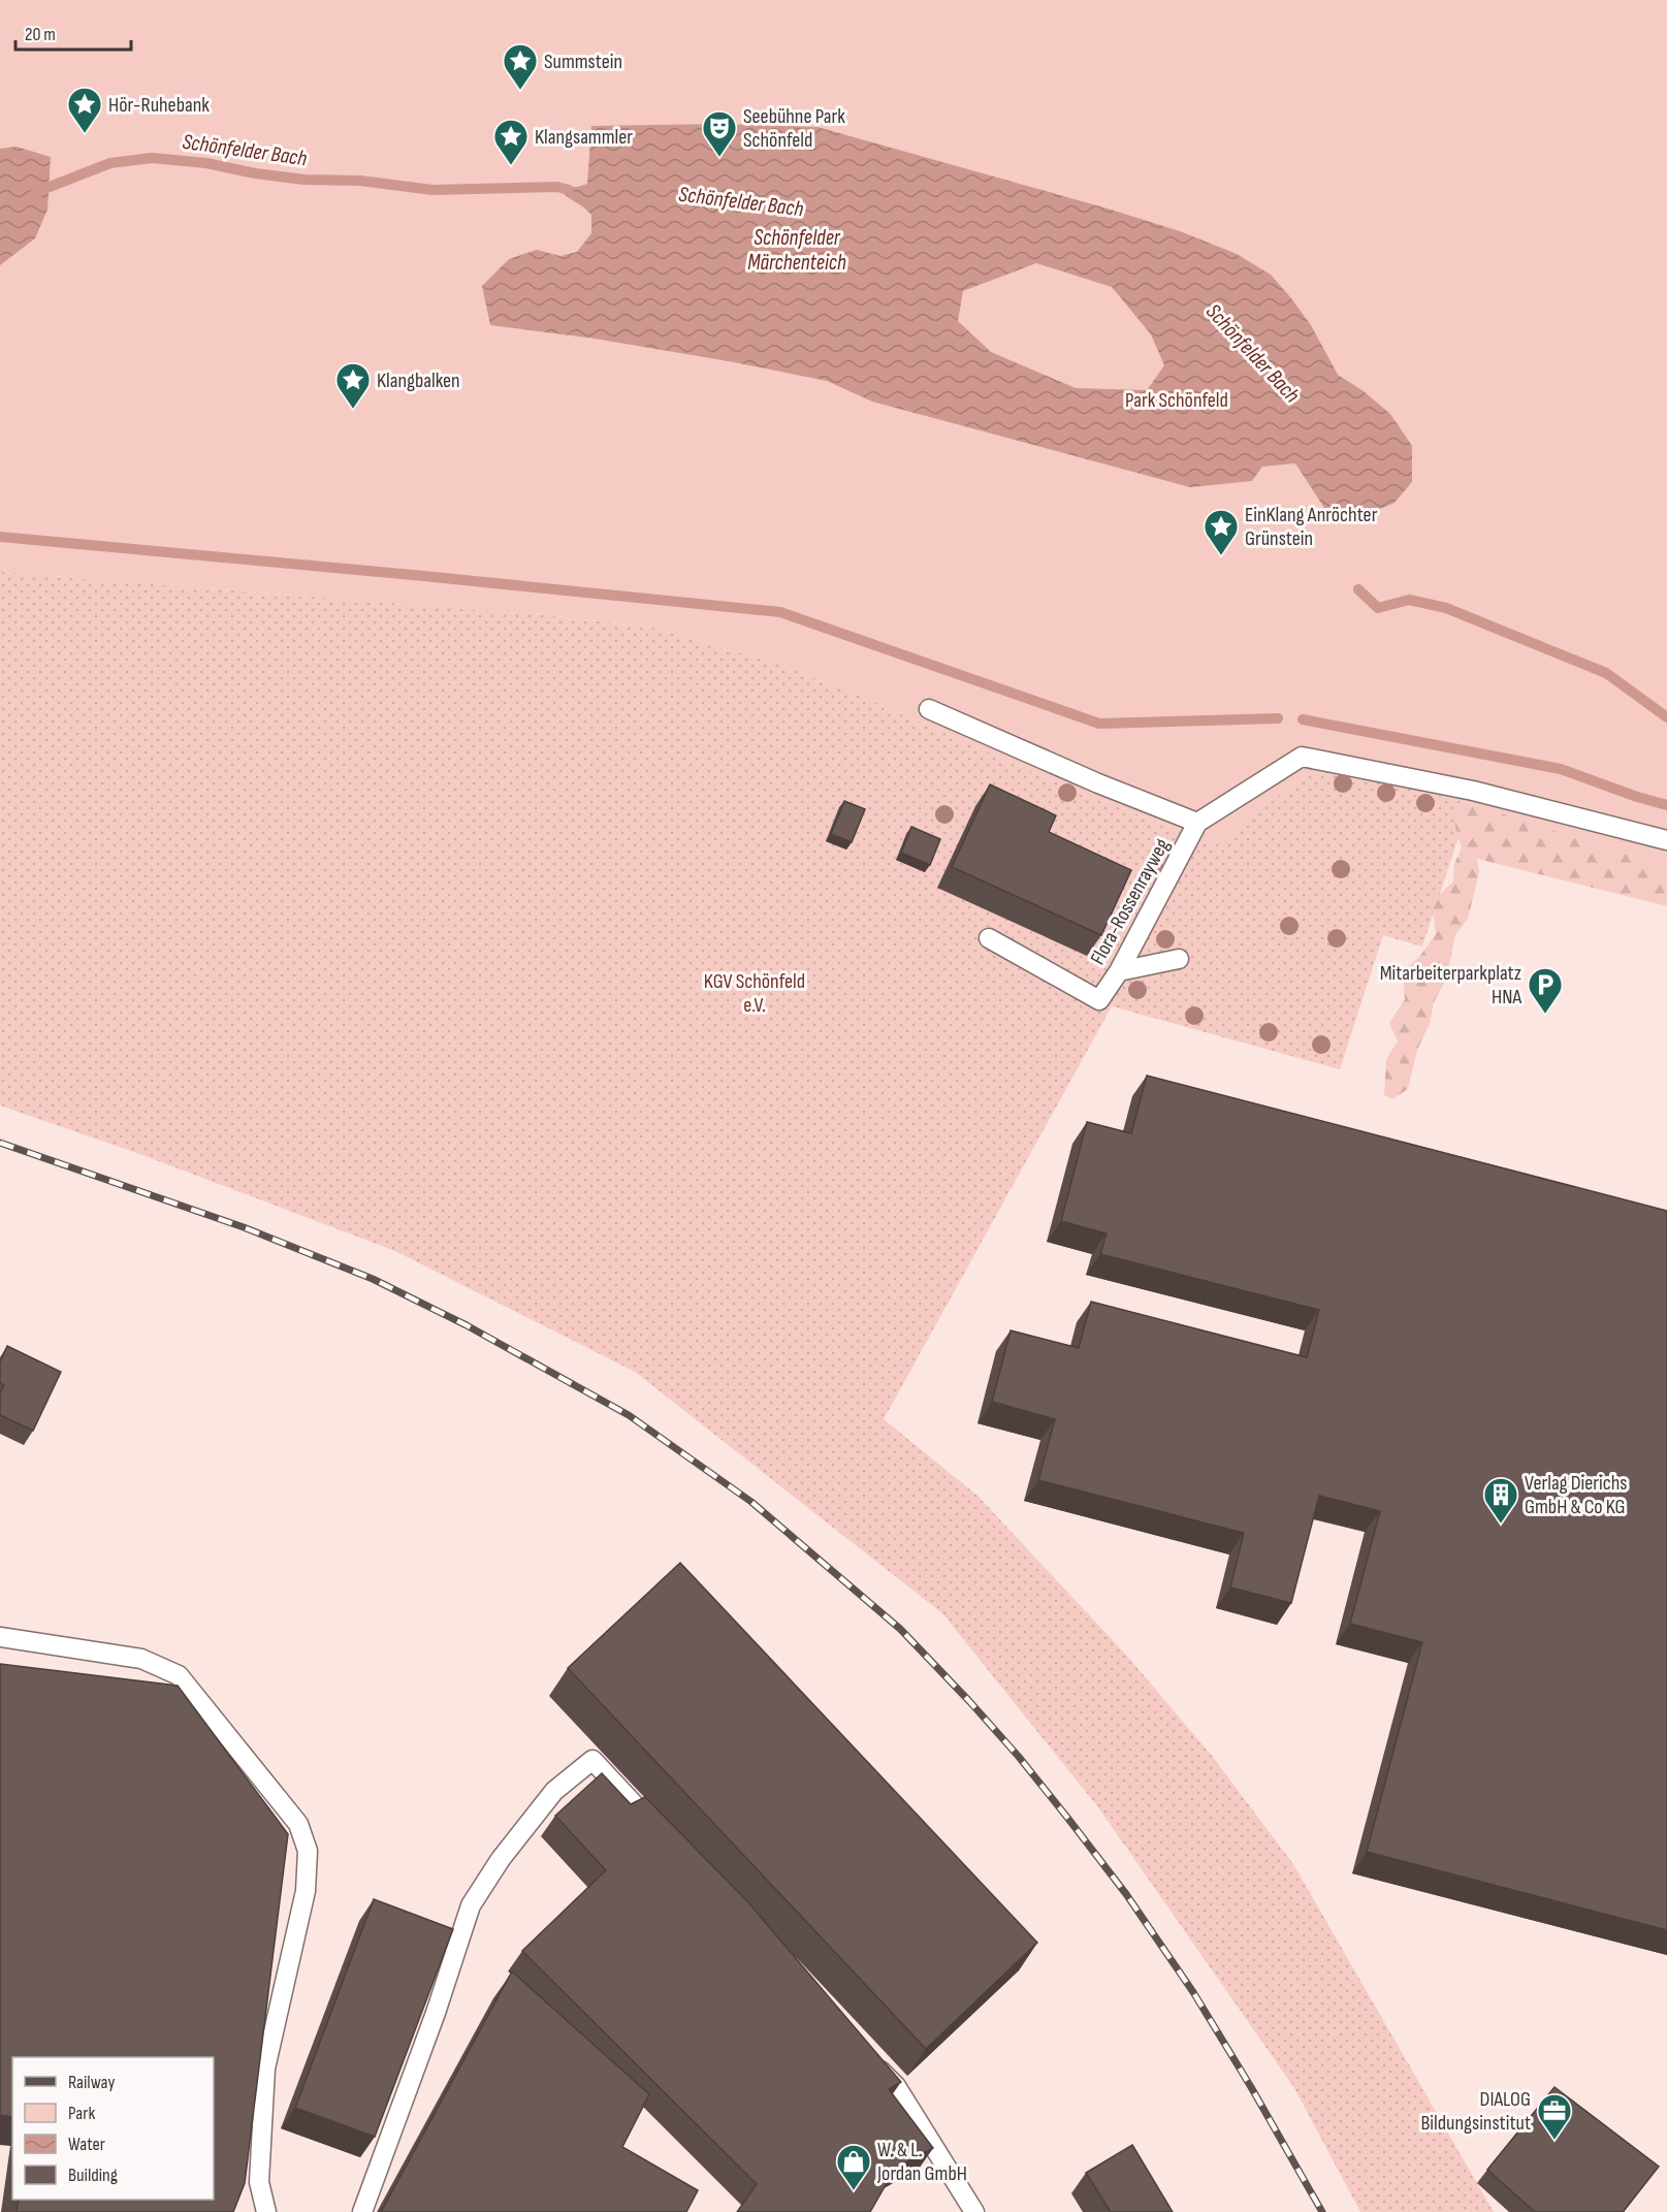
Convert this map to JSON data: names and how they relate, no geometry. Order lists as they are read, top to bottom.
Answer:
{
  "streets": {
    "lane": ["Flora-Rossenrayweg"]
  },
  "water": ["Schönfelder Bach", "Schönfelder Märchenteich"],
  "parks": ["Park Schönfeld", "KGV Schönfeld e.V."],
  "places": {
    "place": [
      "Summstein",
      "Hör-Ruhebank",
      "Klangsammler",
      "Klangbalken",
      "EinKlang Anröchter Grünstein"
    ],
    "theatre": ["Seebühne Park Schönfeld"],
    "parking": ["Mitarbeiterparkplatz HNA"],
    "building": ["Verlag Dierichs GmbH & Co KG"],
    "office": ["DIALOG Bildungsinstitut"],
    "shop": ["W. & L. Jordan GmbH"]
  },
  "legend": [
    "Railway",
    "Park",
    "Water",
    "Building"
  ],
  "scale_bar": "20 m"
}
